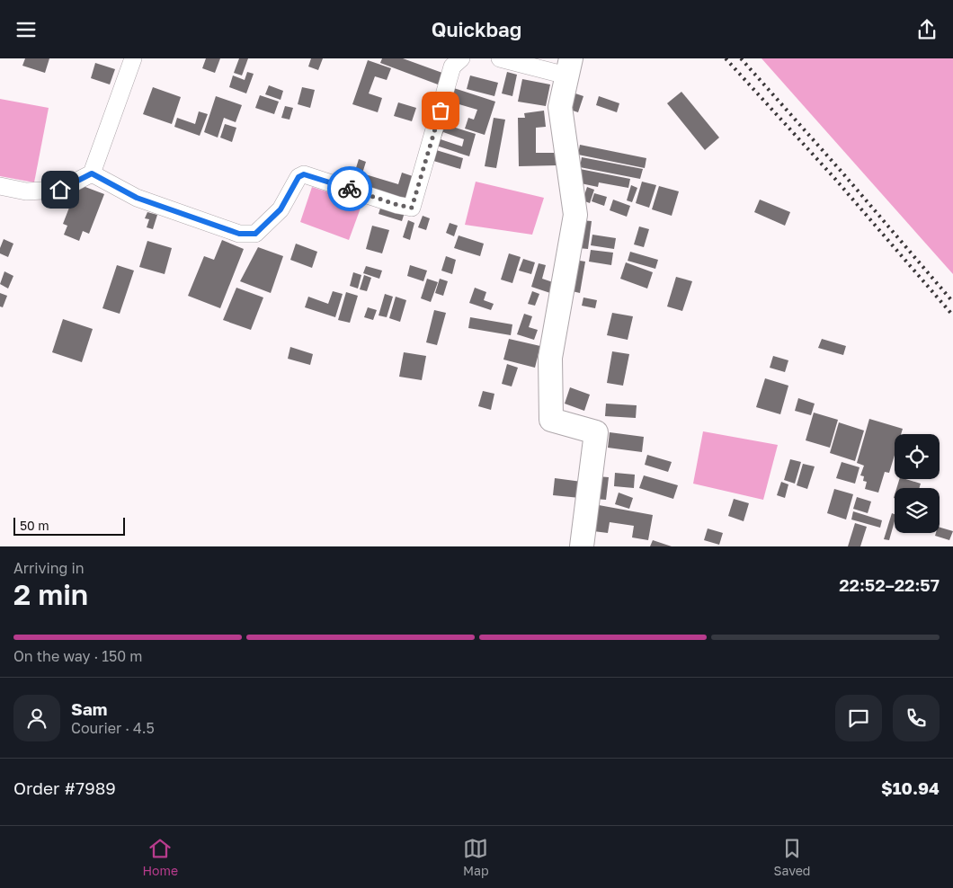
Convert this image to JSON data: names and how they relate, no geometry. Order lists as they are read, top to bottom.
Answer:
{
  "scale_bar": "50 m",
  "page": {
    "header": "Quickbag",
    "scale": "50 m",
    "heading": ["2 min", "Arriving in", "22:52–22:57"],
    "panel": [
      "Sam",
      "Courier · 4.5",
      "Order #7989",
      "$10.94"
    ],
    "bar": "On the way · 150 m",
    "tabs": ["Home", "Map", "Saved"]
  }
}
